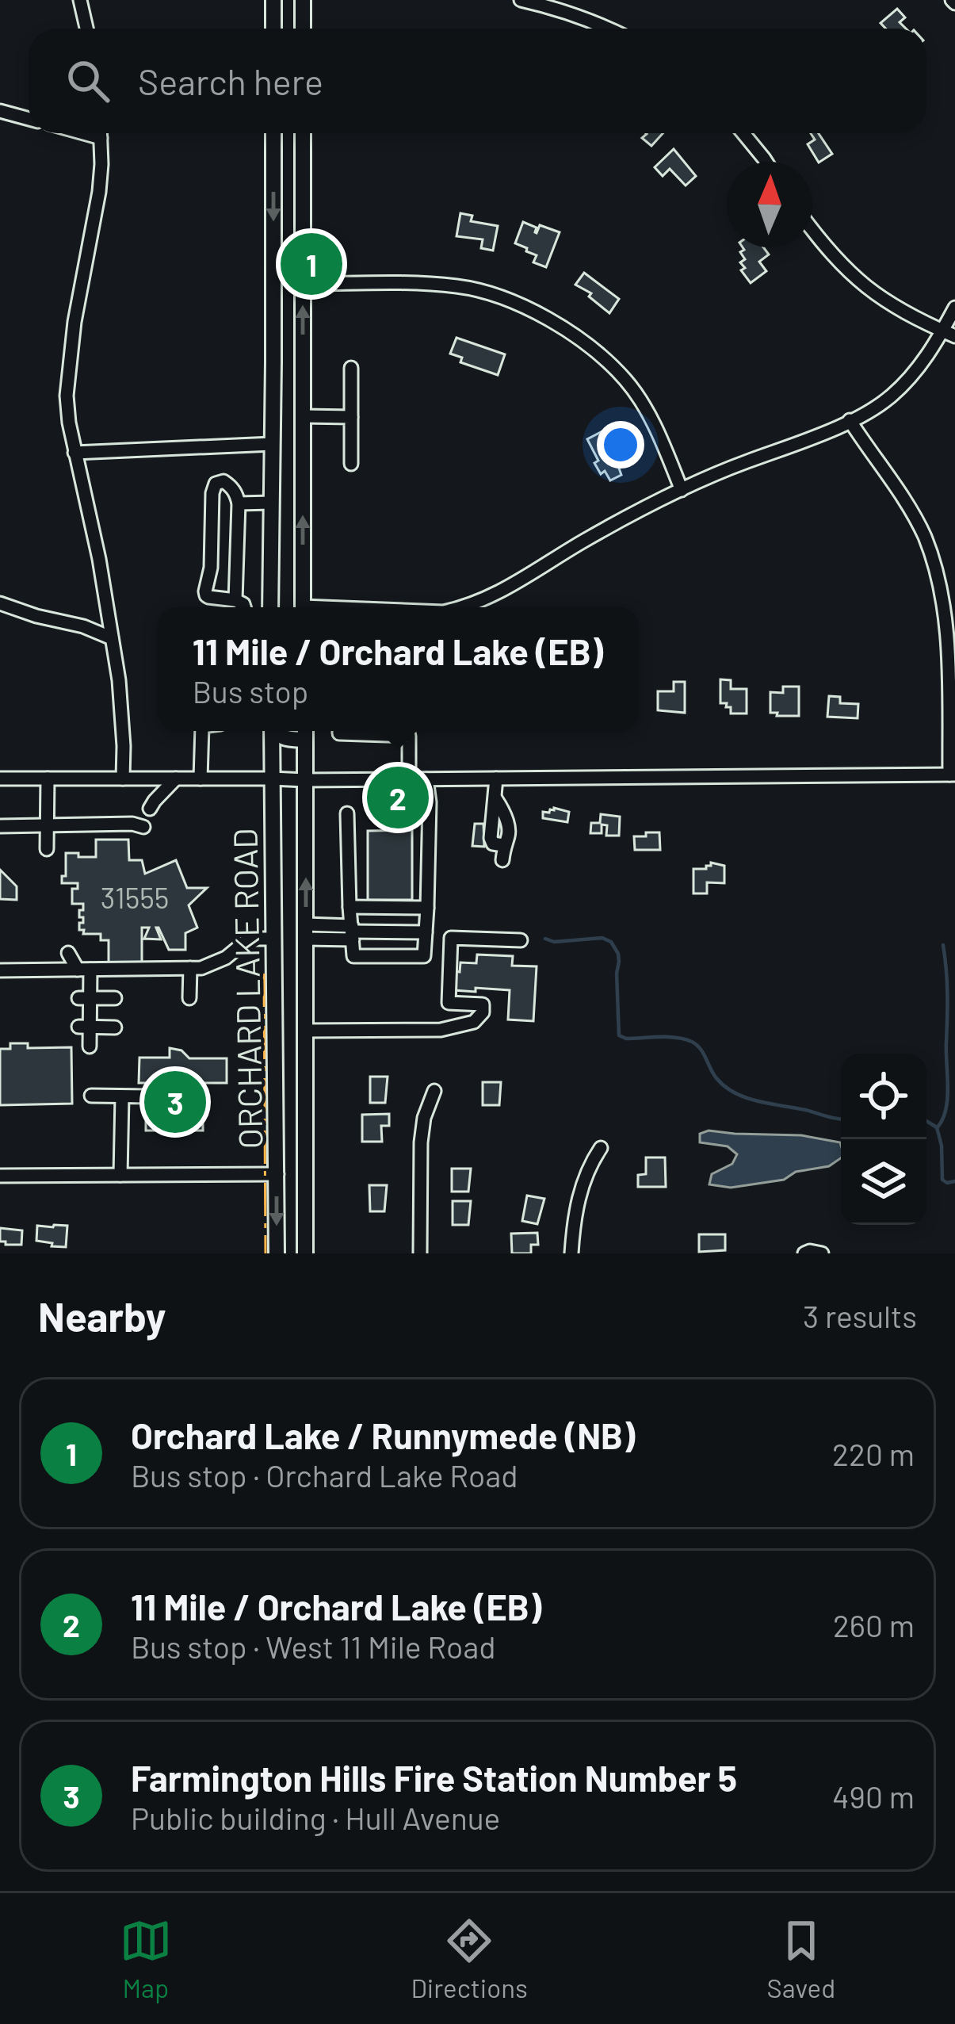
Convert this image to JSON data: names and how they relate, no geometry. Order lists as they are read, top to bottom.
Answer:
{
  "streets": {
    "main road": ["ORCHARD LAKE ROAD"]
  },
  "house_numbers": ["31555"],
  "north": "top",
  "page": {
    "search": "Search here",
    "pins": ["1", "2", "3"],
    "popup": ["11 Mile / Orchard Lake (EB)", "Bus stop"],
    "heading": ["Nearby", "3 results"],
    "list": [
      {
        "mark": "1",
        "name": "Orchard Lake / Runnymede (NB)",
        "note": "Bus stop · Orchard Lake Road",
        "value": "220 m"
      },
      {
        "mark": "2",
        "name": "11 Mile / Orchard Lake (EB)",
        "note": "Bus stop · West 11 Mile Road",
        "value": "260 m"
      },
      {
        "mark": "3",
        "name": "Farmington Hills Fire Station Number 5",
        "note": "Public building · Hull Avenue",
        "value": "490 m"
      }
    ],
    "nav": ["Map", "Directions", "Saved"]
  }
}
